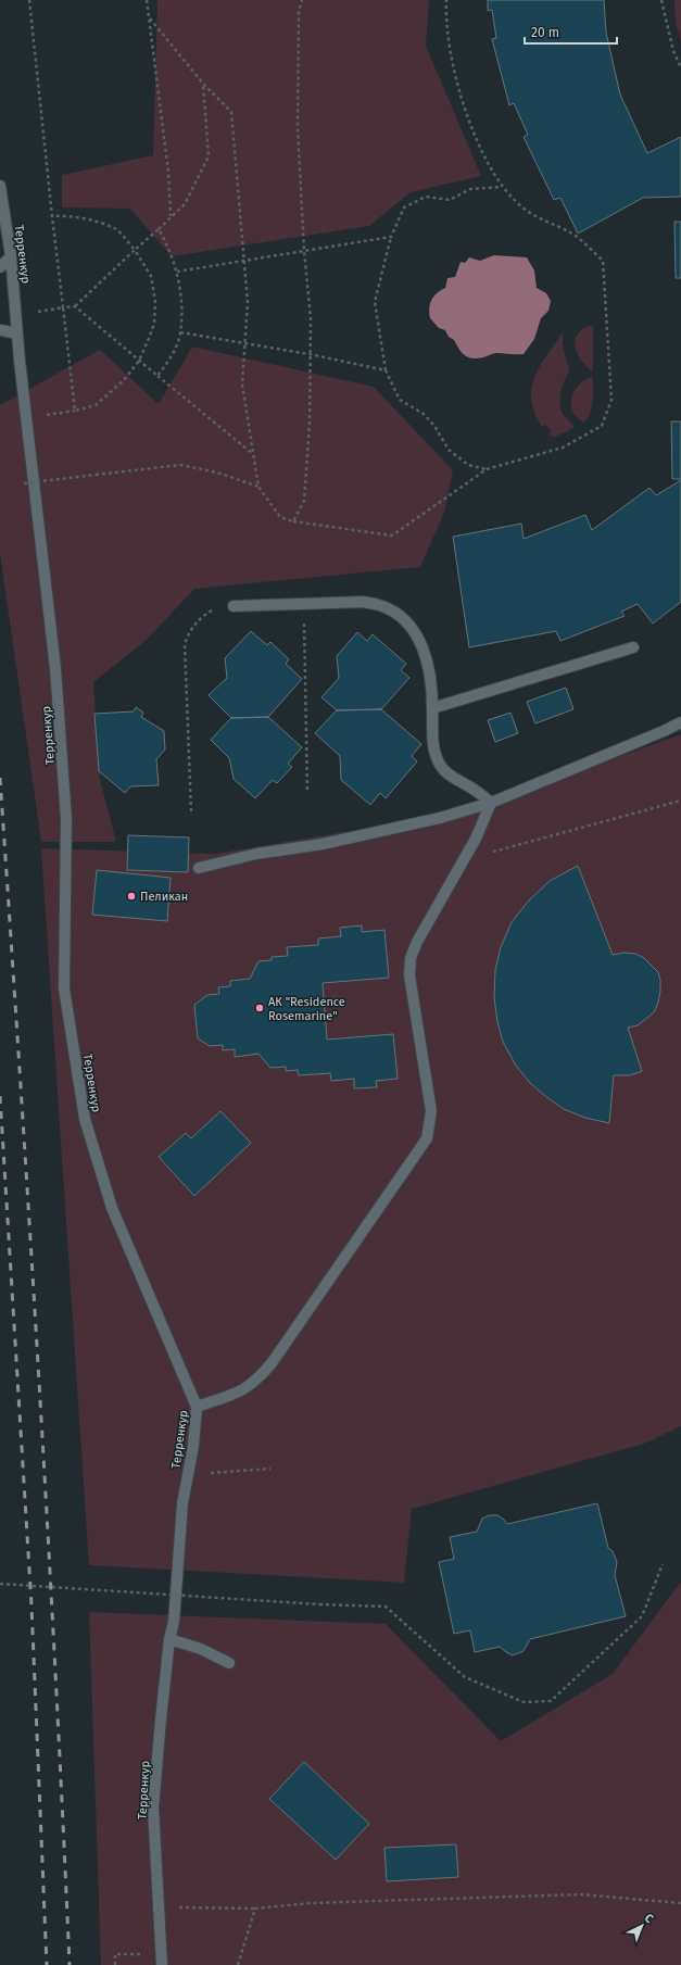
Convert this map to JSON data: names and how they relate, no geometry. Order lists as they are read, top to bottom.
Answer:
{
  "streets": {
    "lane": ["Терренкур"]
  },
  "places": ["Пеликан", "АК \"Residence Rosemarine\""],
  "scale_bar": "20 m",
  "north": "top right"
}
